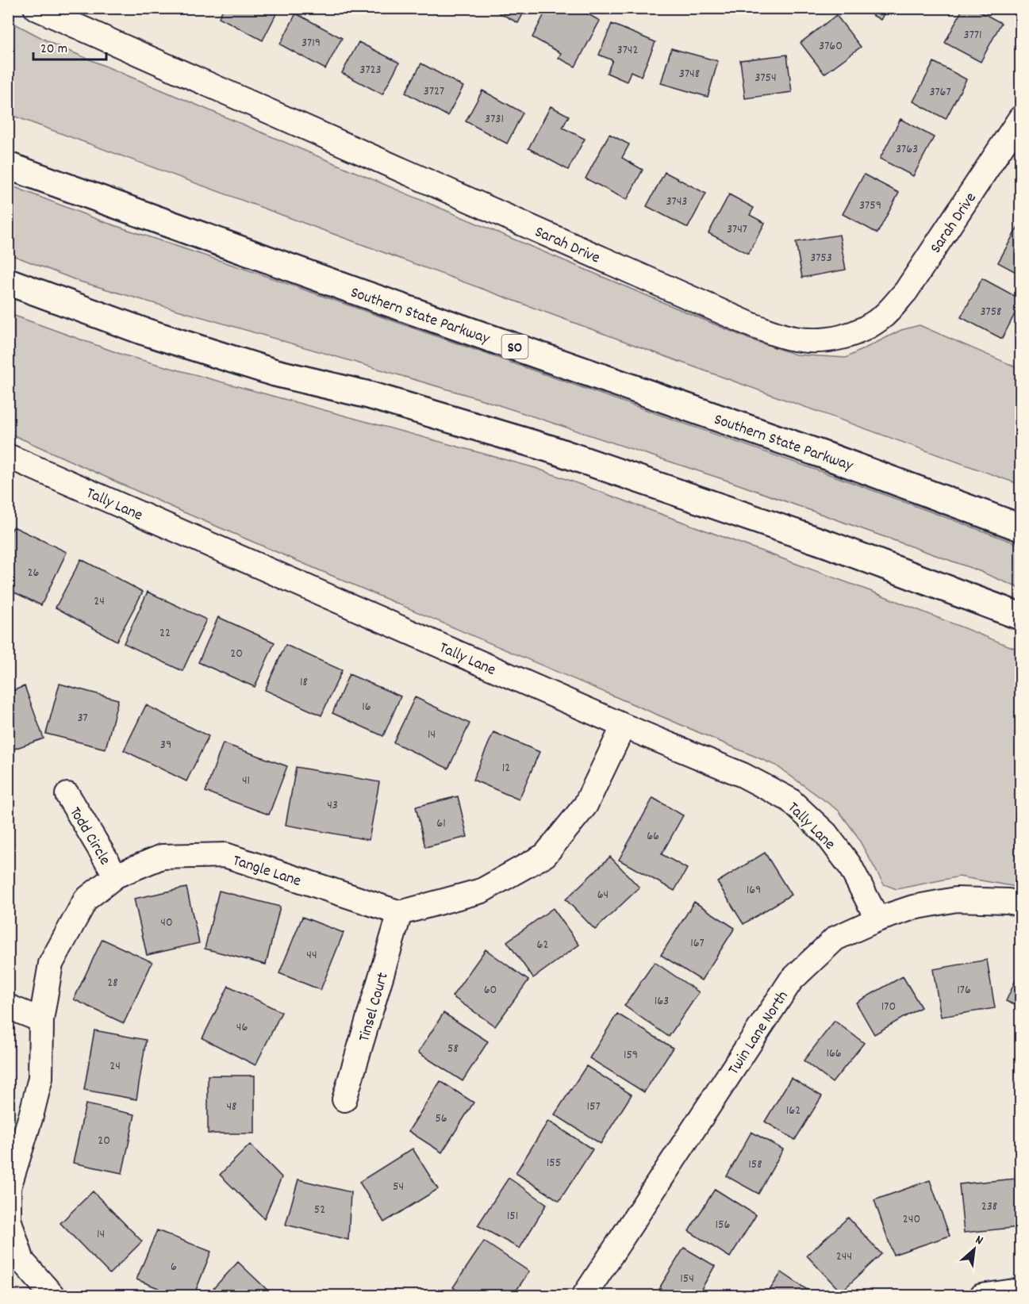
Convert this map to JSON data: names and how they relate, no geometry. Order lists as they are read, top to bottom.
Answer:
{
  "streets": {
    "highway": ["Southern State Parkway", "SO"],
    "street": [
      "Sarah Drive",
      "Tally Lane",
      "Todd Circle",
      "Tangle Lane",
      "Tinsel Court",
      "Twin Lane North"
    ]
  },
  "crossings": [
    ["Tally Lane", "Twin Lane North"],
    ["Todd Circle", "Tangle Lane"],
    ["Tangle Lane", "Tinsel Court"]
  ],
  "house_numbers": [
    "3771",
    "3719",
    "3760",
    "3742",
    "3723",
    "3748",
    "3754",
    "3727",
    "3767",
    "3731",
    "3763",
    "3743",
    "3759",
    "3747",
    "3753",
    "3758",
    "26",
    "24",
    "22",
    "20",
    "18",
    "16",
    "37",
    "14",
    "39",
    "12",
    "41",
    "43",
    "61",
    "66",
    "169",
    "64",
    "40",
    "167",
    "62",
    "44",
    "28",
    "60",
    "176",
    "163",
    "170",
    "46",
    "58",
    "166",
    "159",
    "24",
    "48",
    "157",
    "162",
    "56",
    "20",
    "155",
    "158",
    "54",
    "238",
    "52",
    "151",
    "240",
    "156",
    "14",
    "244",
    "6",
    "154"
  ],
  "scale_bar": "20 m",
  "north": "top right"
}
